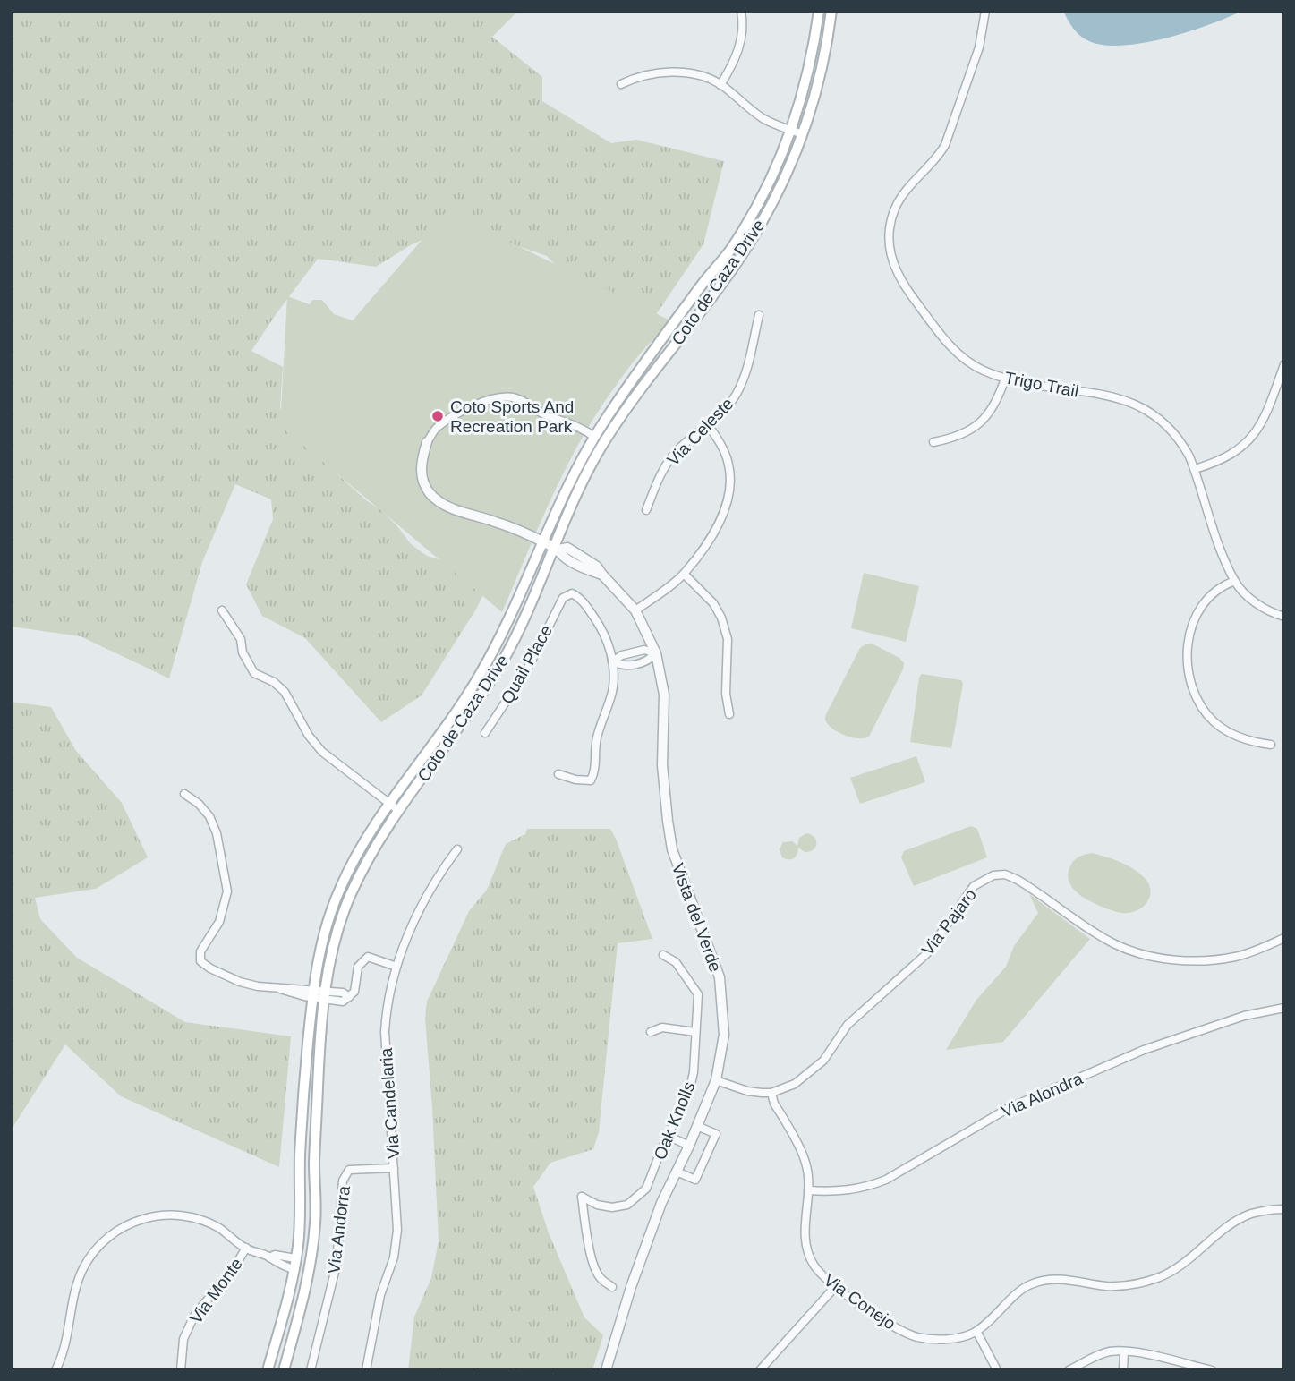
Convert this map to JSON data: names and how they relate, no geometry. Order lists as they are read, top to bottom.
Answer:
{
  "streets": {
    "main road": ["Coto de Caza Drive"],
    "street": [
      "Trigo Trail",
      "Via Celeste",
      "Quail Place",
      "Vista del Verde",
      "Via Pajaro",
      "Via Alondra",
      "Via Candelaria",
      "Oak Knolls",
      "Via Andorra",
      "Via Monte",
      "Via Conejo"
    ]
  },
  "crossings": [
    ["Coto de Caza Drive", "Vista del Verde"],
    ["Via Pajaro", "Via Conejo"],
    ["Via Alondra", "Via Conejo"],
    ["Via Candelaria", "Via Andorra"]
  ],
  "places": ["Coto Sports And Recreation Park"]
}
